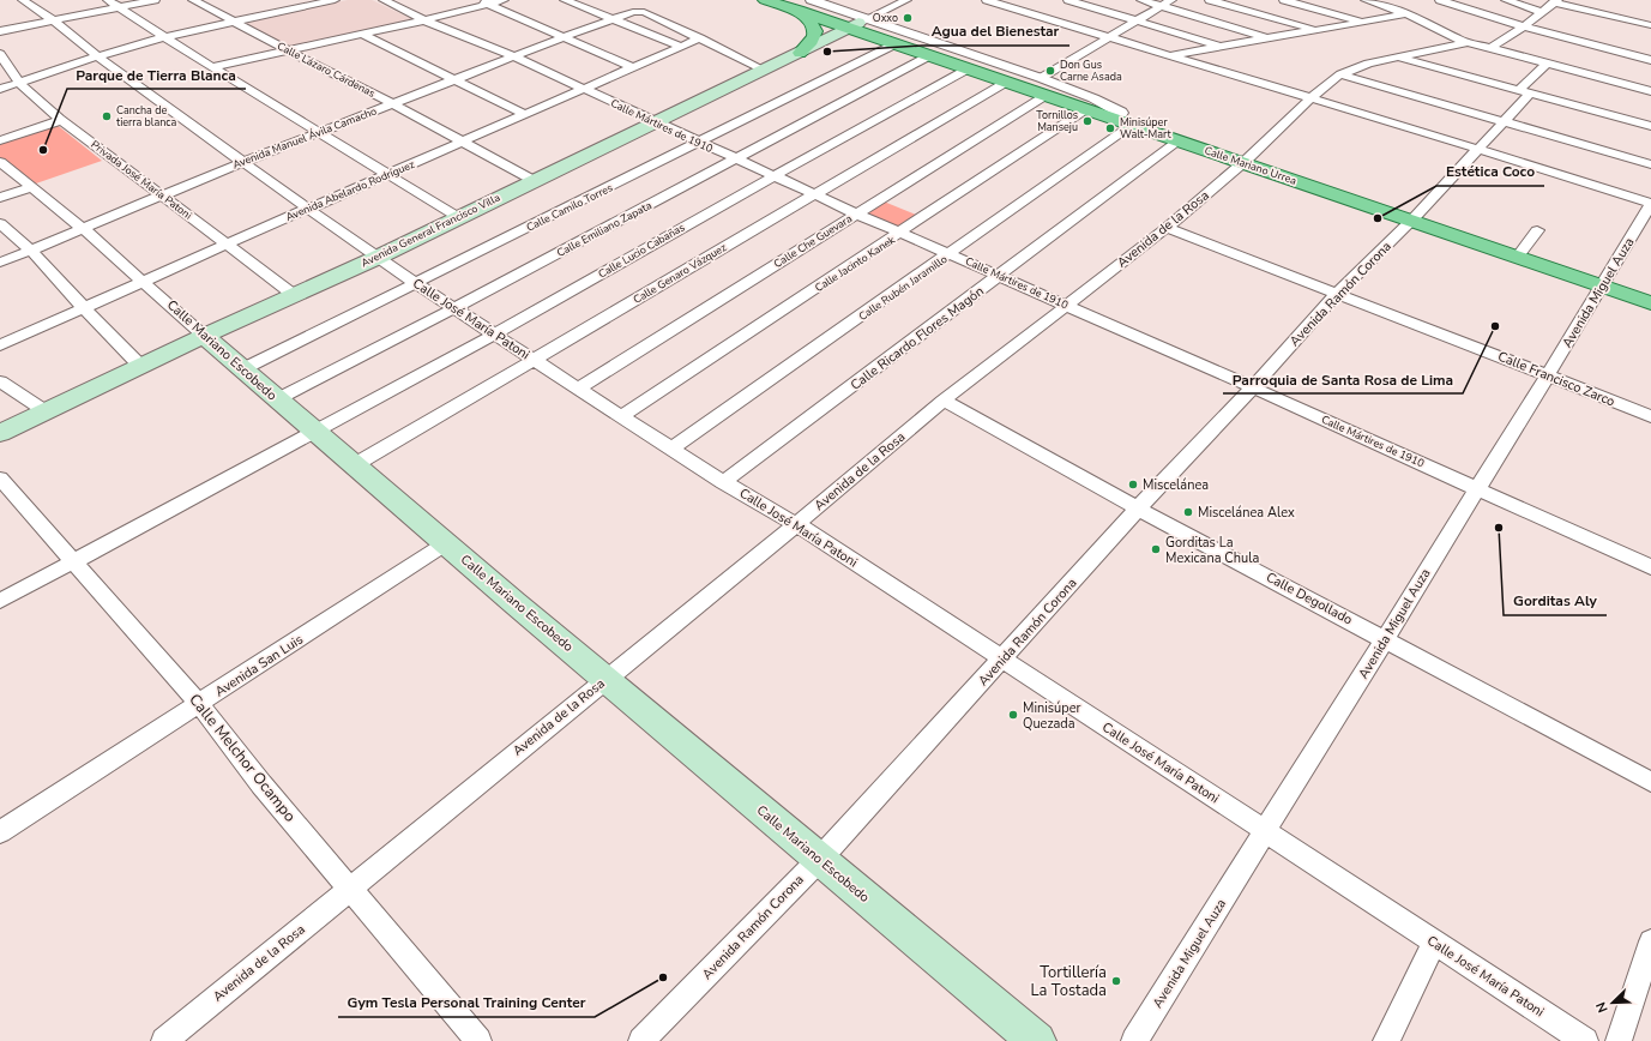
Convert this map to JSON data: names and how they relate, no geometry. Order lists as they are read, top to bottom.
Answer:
{
  "streets": {
    "main road": ["Calle Mariano Urrea", "Avenida General Francisco Villa", "Calle Mariano Escobedo"],
    "street": [
      "Calle Lázaro Cárdenas",
      "Calle Mártires de 1910",
      "Avenida Manuel Ávila Camacho",
      "Privada José María Patoni",
      "Avenida Abelardo Rodríguez",
      "Calle Camilo Torres",
      "Calle Emiliano Zapata",
      "Avenida de la Rosa",
      "Calle Che Guevara",
      "Calle Lucio Cabañas",
      "Calle Jacinto Kanek",
      "Calle Genaro Vázquez",
      "Calle Rubén Jaramillo",
      "Avenida Miguel Auza",
      "Avenida Ramón Corona",
      "Calle José María Patoni",
      "Calle Ricardo Flores Magón",
      "Calle Francisco Zarco",
      "Calle Degollado",
      "Avenida San Luis",
      "Calle Melchor Ocampo"
    ]
  },
  "crossings": [
    ["Calle Lázaro Cárdenas", "Avenida Manuel Ávila Camacho"],
    ["Calle Lázaro Cárdenas", "Avenida Abelardo Rodríguez"],
    ["Calle Lázaro Cárdenas", "Avenida General Francisco Villa"],
    ["Calle Mártires de 1910", "Avenida Manuel Ávila Camacho"],
    ["Calle Mártires de 1910", "Avenida Abelardo Rodríguez"],
    ["Calle Mártires de 1910", "Calle Camilo Torres"],
    ["Calle Mártires de 1910", "Calle Emiliano Zapata"],
    ["Calle Mártires de 1910", "Avenida de la Rosa"],
    ["Calle Mártires de 1910", "Avenida General Francisco Villa"],
    ["Calle Mártires de 1910", "Calle Che Guevara"],
    ["Calle Mártires de 1910", "Calle Lucio Cabañas"],
    ["Calle Mártires de 1910", "Calle Jacinto Kanek"],
    ["Calle Mártires de 1910", "Calle Genaro Vázquez"],
    ["Calle Mártires de 1910", "Calle Rubén Jaramillo"],
    ["Calle Mártires de 1910", "Avenida Miguel Auza"],
    ["Calle Mártires de 1910", "Avenida Ramón Corona"],
    ["Calle Mártires de 1910", "Calle Ricardo Flores Magón"],
    ["Avenida Manuel Ávila Camacho", "Privada José María Patoni"],
    ["Avenida Manuel Ávila Camacho", "Avenida Abelardo Rodríguez"],
    ["Avenida Manuel Ávila Camacho", "Calle José María Patoni"],
    ["Avenida Manuel Ávila Camacho", "Calle Mariano Escobedo"],
    ["Calle Mariano Urrea", "Calle Camilo Torres"],
    ["Calle Mariano Urrea", "Calle Emiliano Zapata"],
    ["Calle Mariano Urrea", "Avenida de la Rosa"],
    ["Calle Mariano Urrea", "Avenida General Francisco Villa"],
    ["Calle Mariano Urrea", "Calle Che Guevara"],
    ["Calle Mariano Urrea", "Calle Lucio Cabañas"],
    ["Calle Mariano Urrea", "Calle Jacinto Kanek"],
    ["Calle Mariano Urrea", "Calle Genaro Vázquez"],
    ["Calle Mariano Urrea", "Calle Rubén Jaramillo"],
    ["Calle Mariano Urrea", "Avenida Miguel Auza"],
    ["Calle Mariano Urrea", "Avenida Ramón Corona"],
    ["Calle Mariano Urrea", "Calle Ricardo Flores Magón"],
    ["Privada José María Patoni", "Avenida Abelardo Rodríguez"],
    ["Privada José María Patoni", "Avenida General Francisco Villa"],
    ["Avenida Abelardo Rodríguez", "Calle José María Patoni"],
    ["Avenida Abelardo Rodríguez", "Calle Mariano Escobedo"],
    ["Calle Camilo Torres", "Calle José María Patoni"],
    ["Calle Camilo Torres", "Calle Mariano Escobedo"],
    ["Calle Emiliano Zapata", "Calle José María Patoni"],
    ["Calle Emiliano Zapata", "Calle Mariano Escobedo"],
    ["Avenida de la Rosa", "Calle José María Patoni"],
    ["Avenida de la Rosa", "Calle Mariano Escobedo"],
    ["Avenida de la Rosa", "Calle Francisco Zarco"],
    ["Avenida de la Rosa", "Calle Degollado"],
    ["Avenida de la Rosa", "Calle Melchor Ocampo"],
    ["Avenida General Francisco Villa", "Calle José María Patoni"],
    ["Avenida General Francisco Villa", "Calle Mariano Escobedo"],
    ["Calle Che Guevara", "Calle José María Patoni"],
    ["Calle Lucio Cabañas", "Calle José María Patoni"],
    ["Calle Lucio Cabañas", "Calle Mariano Escobedo"],
    ["Calle Lucio Cabañas", "Calle Melchor Ocampo"],
    ["Calle Jacinto Kanek", "Calle José María Patoni"],
    ["Calle Genaro Vázquez", "Calle José María Patoni"],
    ["Calle Genaro Vázquez", "Calle Mariano Escobedo"],
    ["Calle Rubén Jaramillo", "Calle José María Patoni"],
    ["Avenida Miguel Auza", "Calle José María Patoni"],
    ["Avenida Miguel Auza", "Calle Francisco Zarco"],
    ["Avenida Miguel Auza", "Calle Degollado"],
    ["Avenida Ramón Corona", "Calle José María Patoni"],
    ["Avenida Ramón Corona", "Calle Mariano Escobedo"],
    ["Avenida Ramón Corona", "Calle Francisco Zarco"],
    ["Avenida Ramón Corona", "Calle Degollado"],
    ["Calle José María Patoni", "Calle Ricardo Flores Magón"],
    ["Calle Mariano Escobedo", "Avenida San Luis"],
    ["Avenida San Luis", "Calle Melchor Ocampo"]
  ],
  "places": [
    "Oxxo",
    "Agua del Bienestar",
    "Don Gus Carne Asada",
    "Cancha de tierra blanca",
    "Tornillos Manseju",
    "Minisúper Walt-Mart",
    "Parque de Tierra Blanca",
    "Estética Coco",
    "Parroquia de Santa Rosa de Lima",
    "Miscelánea",
    "Miscelánea Alex",
    "Gorditas Aly",
    "Gorditas La Mexicana Chula",
    "Minisúper Quezada",
    "Gym Tesla Personal Training Center",
    "Tortillería La Tostada"
  ],
  "north": "bottom left"
}
